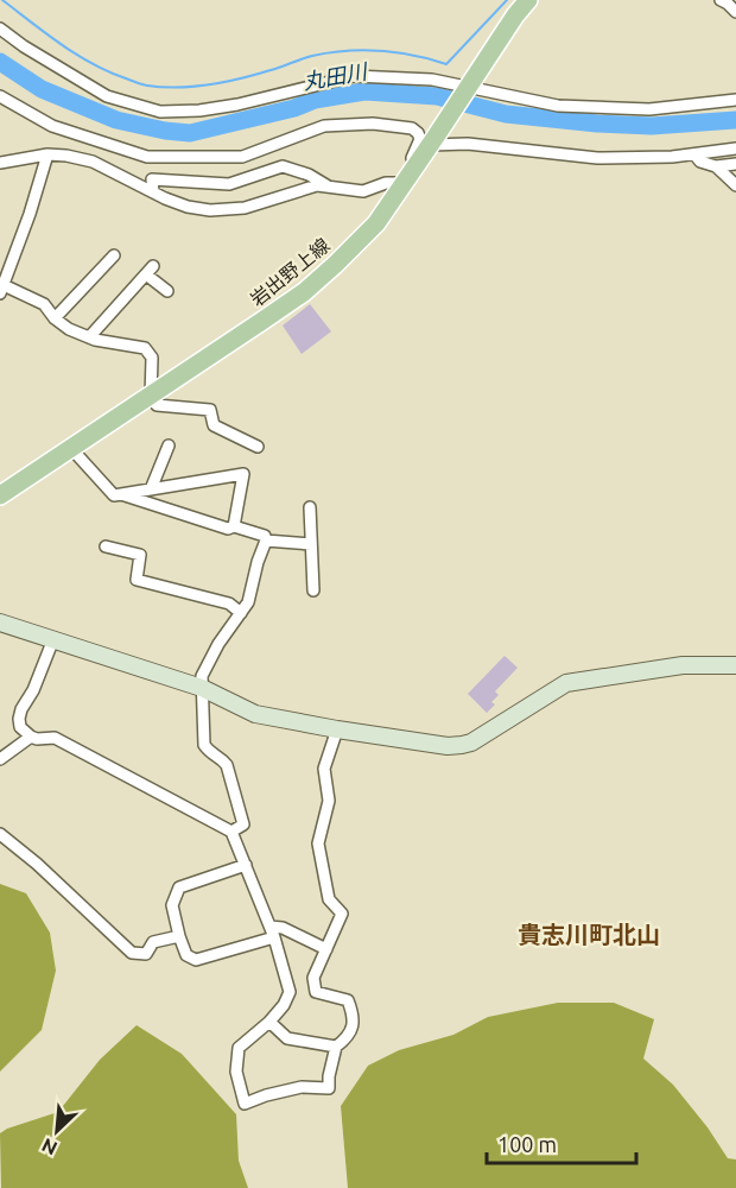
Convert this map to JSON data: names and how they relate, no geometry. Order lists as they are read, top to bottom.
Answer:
{
  "streets": {
    "main road": ["岩出野上線"]
  },
  "districts": ["貴志川町北山"],
  "water": ["丸田川"],
  "scale_bar": "100 m",
  "north": "bottom left"
}
